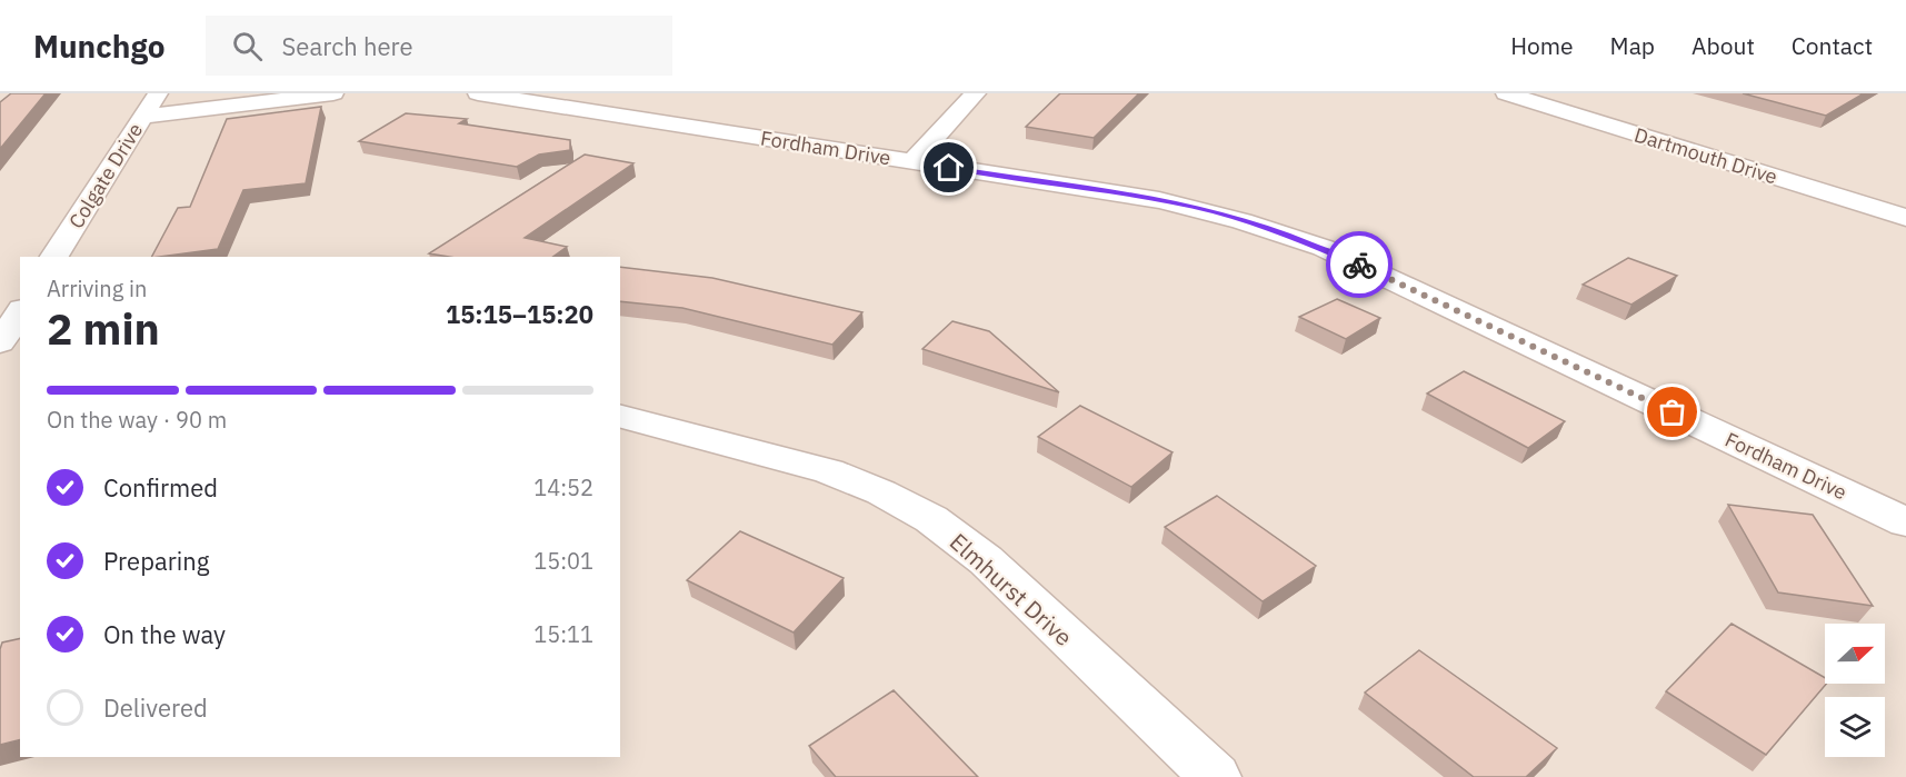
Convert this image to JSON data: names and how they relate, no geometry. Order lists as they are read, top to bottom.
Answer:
{
  "streets": {
    "street": [
      "Fordham Drive",
      "Dartmouth Drive",
      "Colgate Drive",
      "Elmhurst Drive"
    ]
  },
  "north": "right",
  "page": {
    "header": "Munchgo",
    "search": "Search here",
    "nav": [
      "Home",
      "Map",
      "About",
      "Contact"
    ],
    "heading": ["2 min", "Arriving in", "15:15–15:20"],
    "bar": "On the way · 90 m",
    "list": [
      ["Confirmed", "14:52"],
      ["Preparing", "15:01"],
      ["On the way", "15:11"],
      "Delivered"
    ]
  }
}
